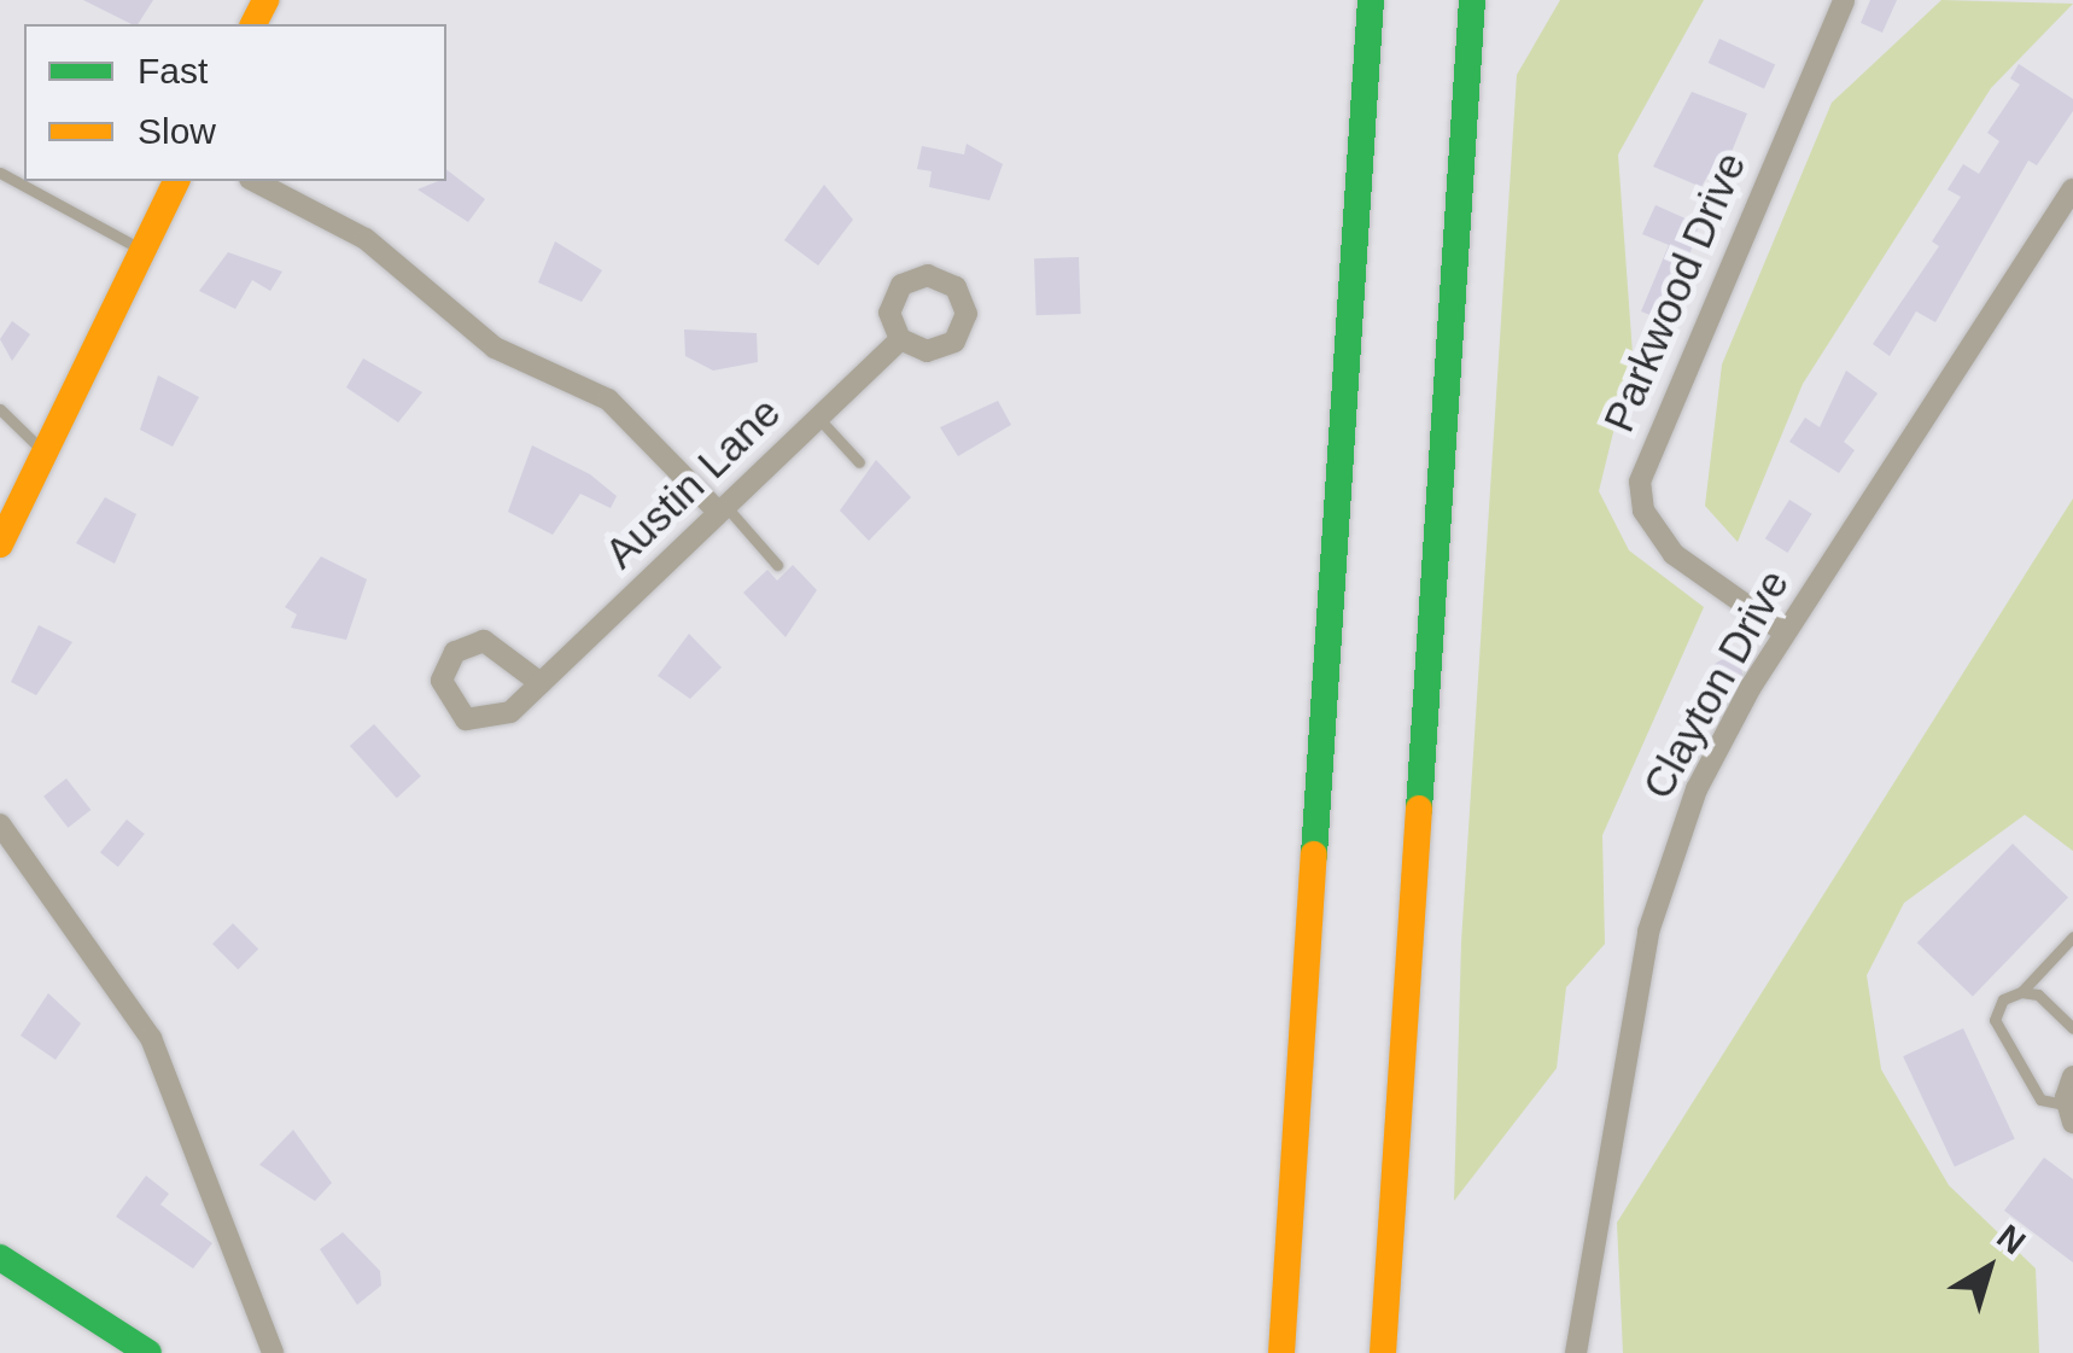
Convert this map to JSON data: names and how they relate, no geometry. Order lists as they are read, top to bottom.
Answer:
{
  "streets": {
    "street": ["Parkwood Drive", "Austin Lane", "Clayton Drive"]
  },
  "crossings": [
    ["Parkwood Drive", "Clayton Drive"]
  ],
  "legend": ["Fast", "Slow"],
  "north": "top right"
}
